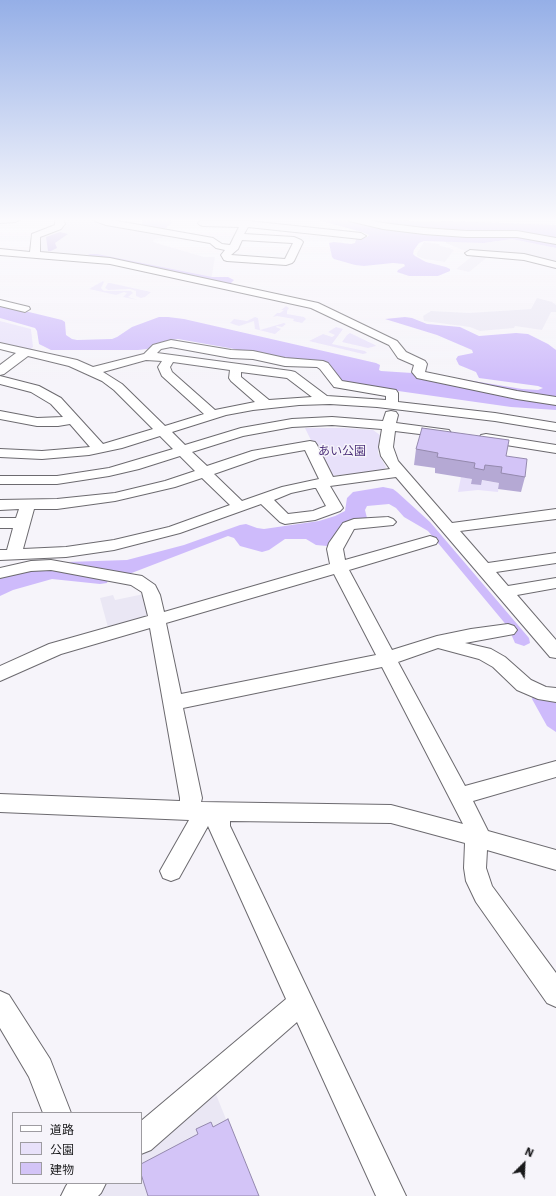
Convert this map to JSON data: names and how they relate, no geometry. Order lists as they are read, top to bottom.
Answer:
{
  "parks": ["あい公園"],
  "legend": ["道路", "公園", "建物"],
  "north": "top right"
}
